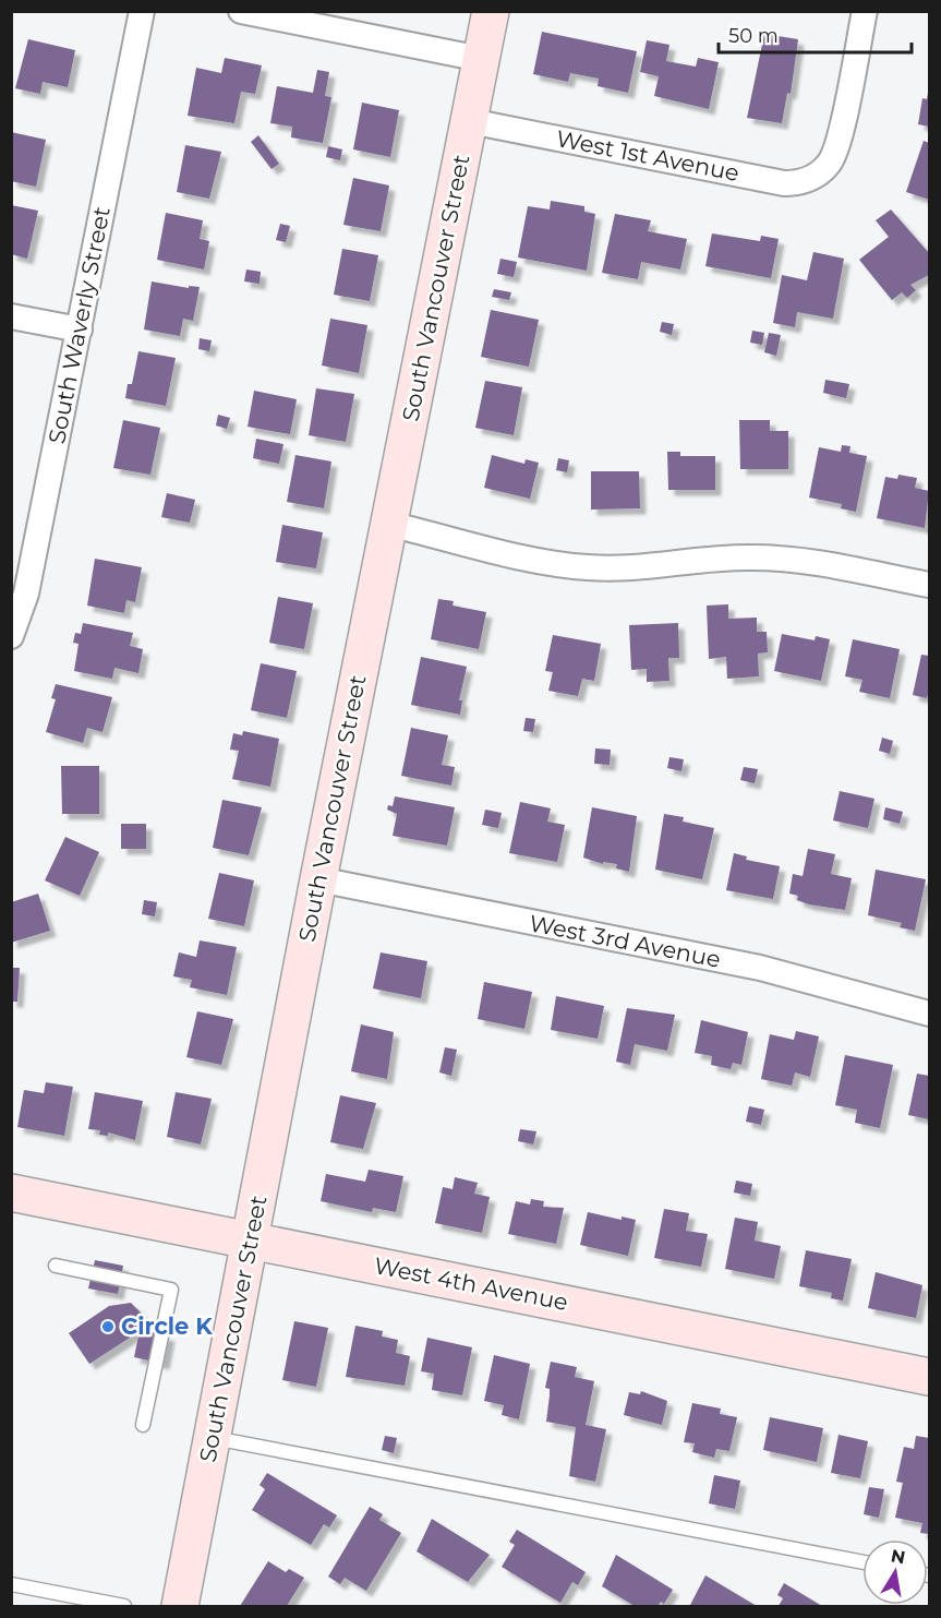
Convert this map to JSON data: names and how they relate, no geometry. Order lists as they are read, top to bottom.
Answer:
{
  "streets": {
    "street": [
      "West 1st Avenue",
      "South Vancouver Street",
      "South Waverly Street",
      "West 3rd Avenue",
      "West 4th Avenue"
    ]
  },
  "crossings": [
    ["West 1st Avenue", "South Vancouver Street"],
    ["South Vancouver Street", "West 3rd Avenue"],
    ["South Vancouver Street", "West 4th Avenue"]
  ],
  "places": ["Circle K"],
  "scale_bar": "50 m",
  "north": "top"
}
